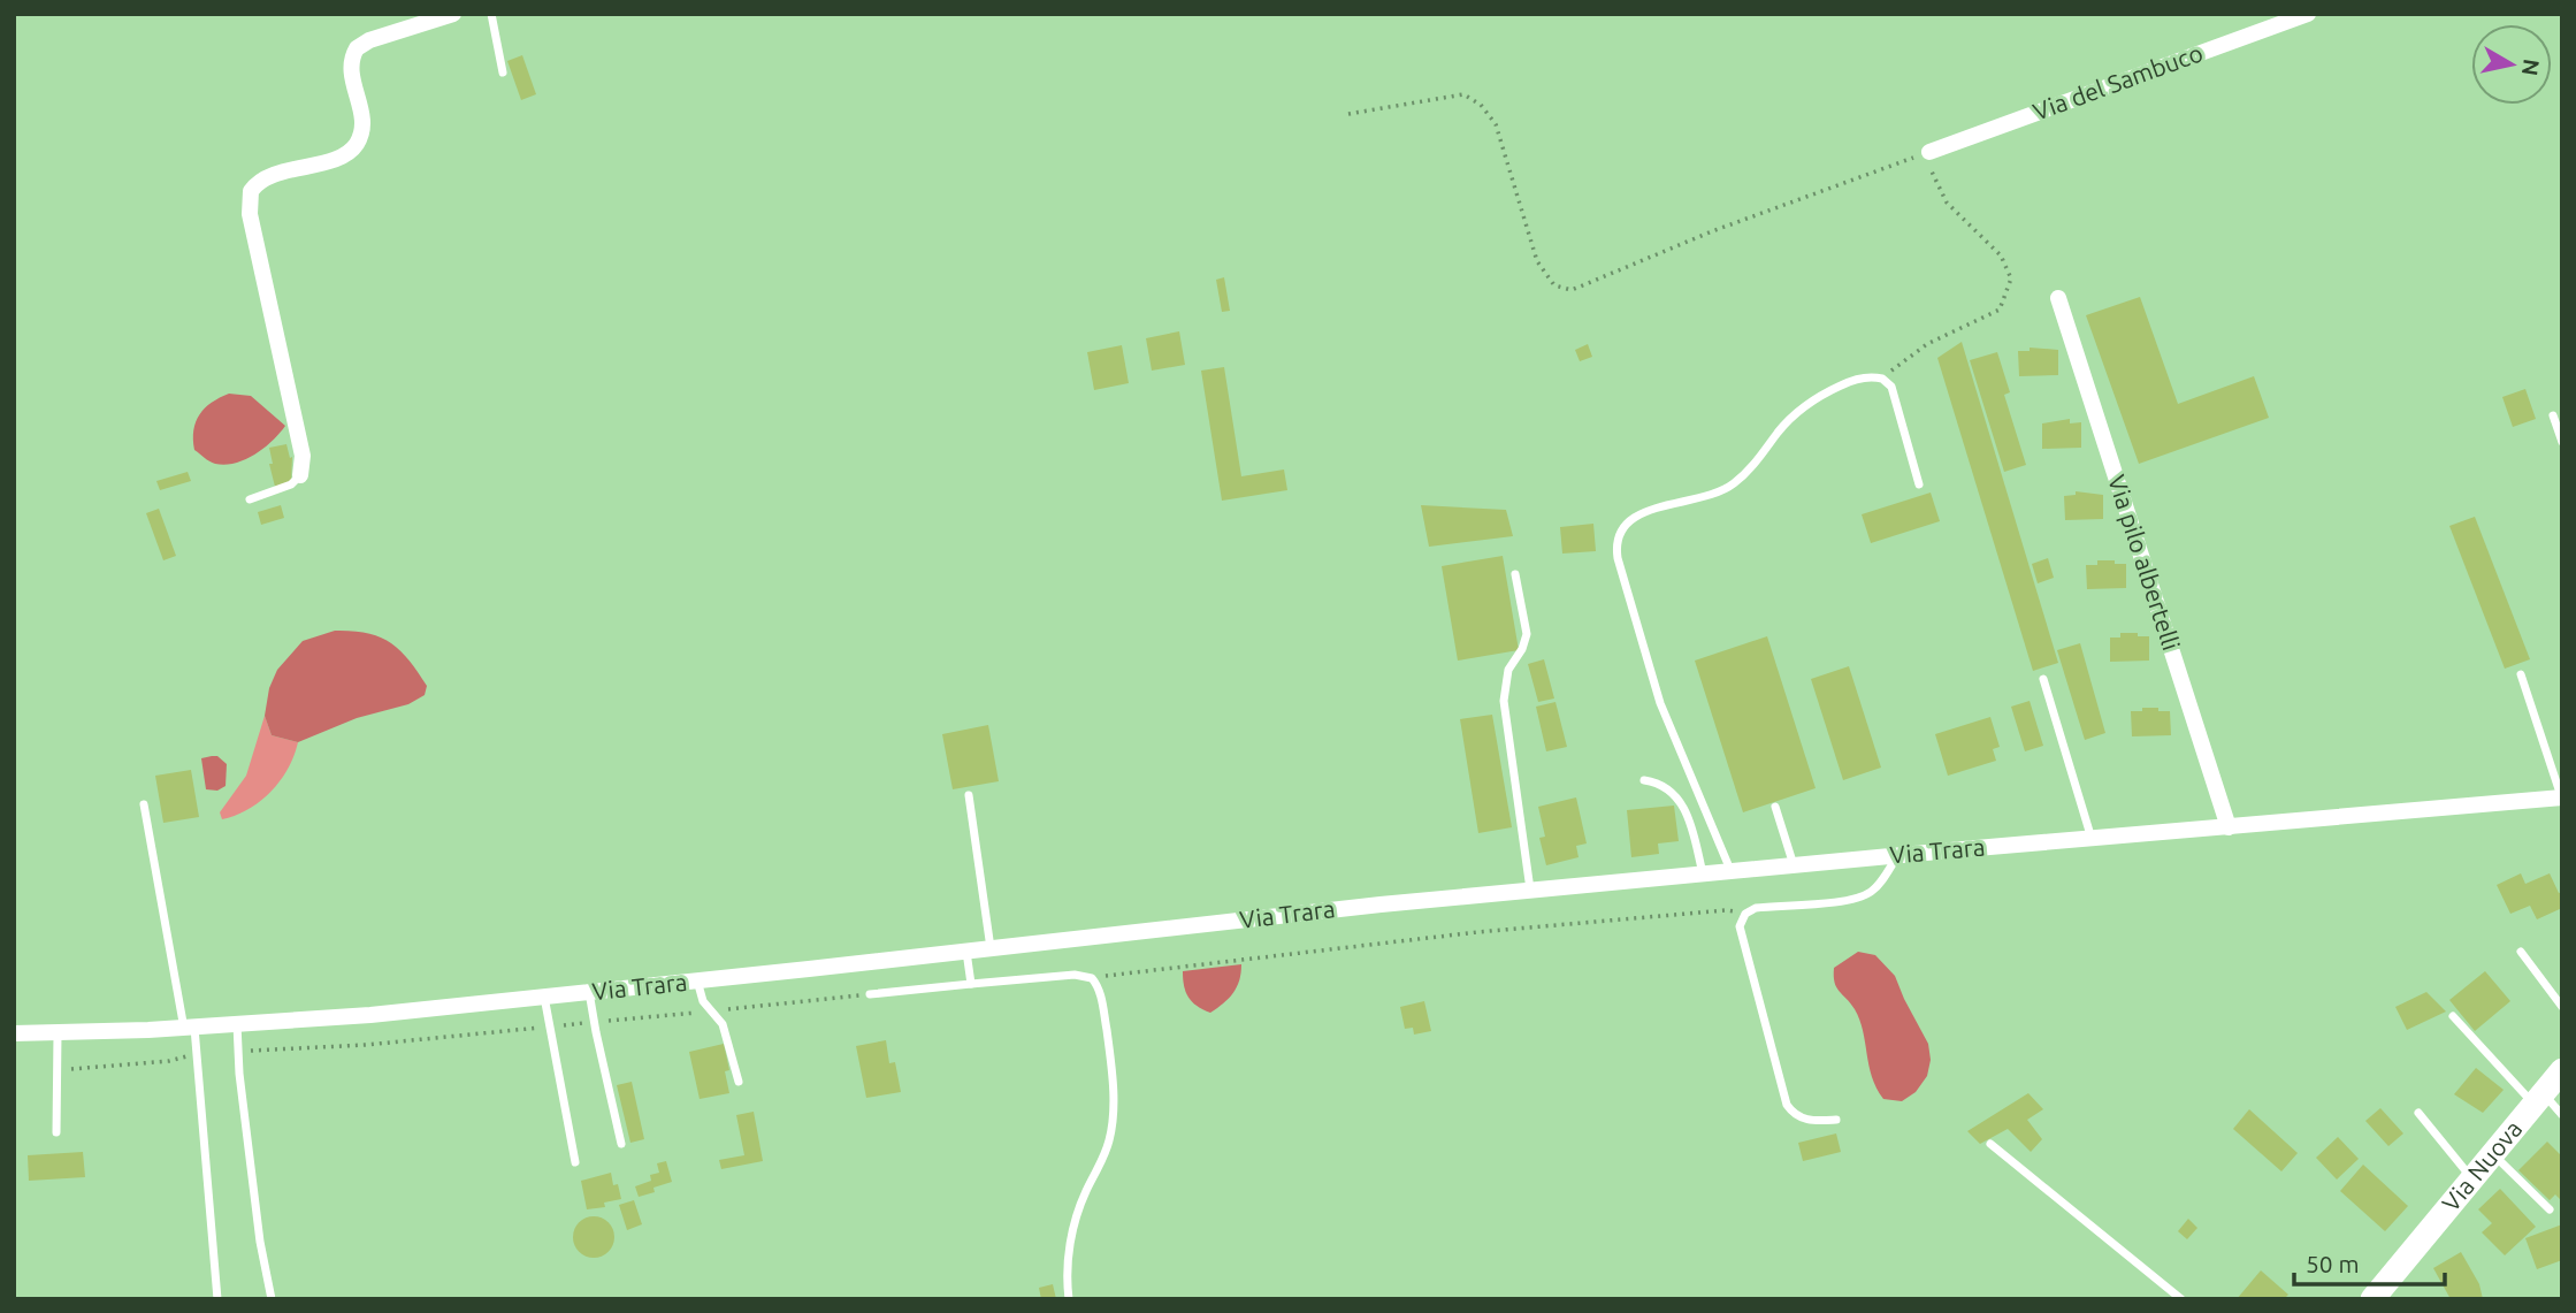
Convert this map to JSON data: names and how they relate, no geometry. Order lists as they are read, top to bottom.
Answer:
{
  "streets": {
    "main road": ["Via Nuova"],
    "street": ["Via del Sambuco", "Via pilo albertelli", "Via Trara"]
  },
  "crossings": [
    ["Via pilo albertelli", "Via Trara"]
  ],
  "scale_bar": "50 m",
  "north": "right"
}
